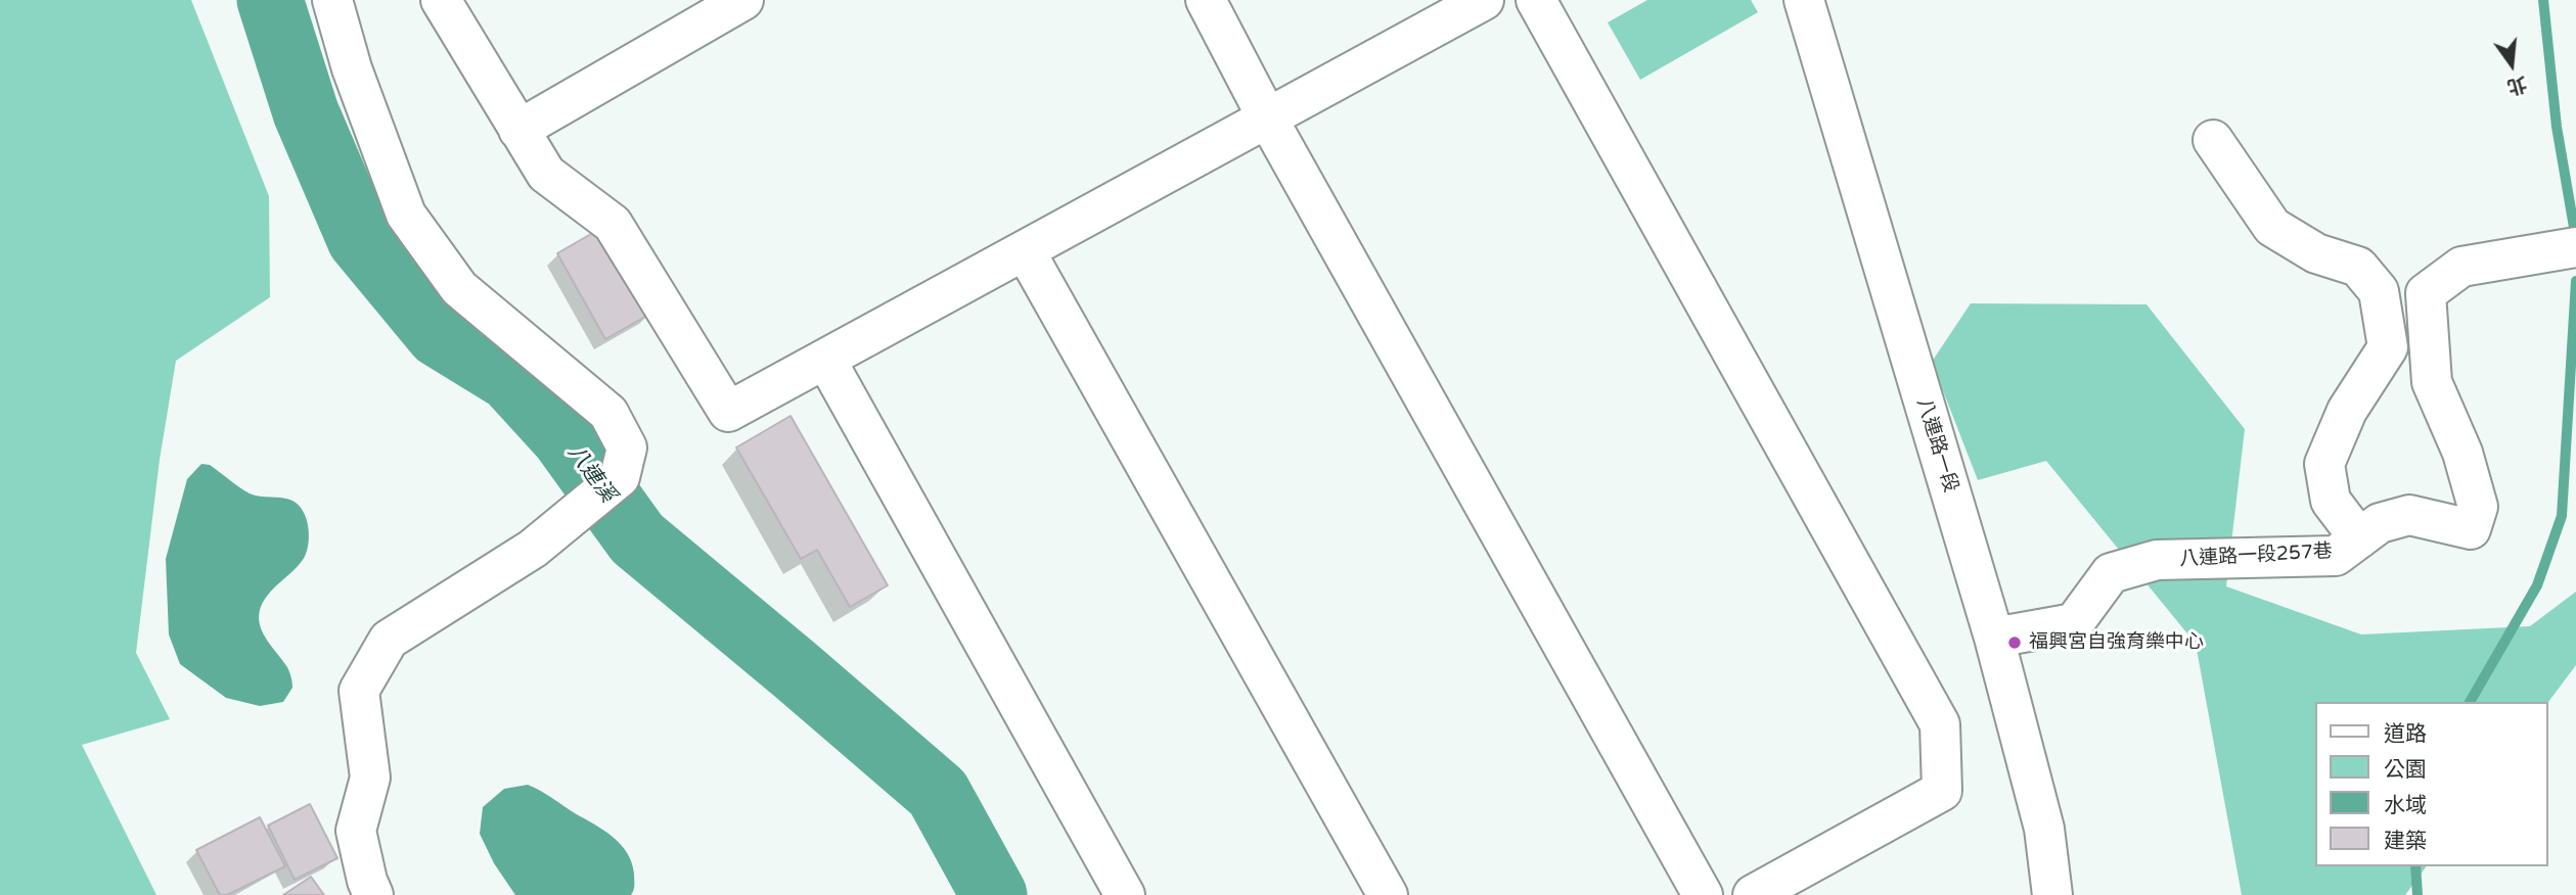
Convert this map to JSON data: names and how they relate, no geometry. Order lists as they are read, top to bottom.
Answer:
{
  "streets": {
    "street": ["八連路一段", "八連路一段257巷"]
  },
  "crossings": [
    ["八連路一段", "八連路一段257巷"]
  ],
  "water": ["八連溪"],
  "places": ["福興宮自強育樂中心"],
  "legend": [
    "道路",
    "公園",
    "水域",
    "建築"
  ],
  "north": "bottom"
}
